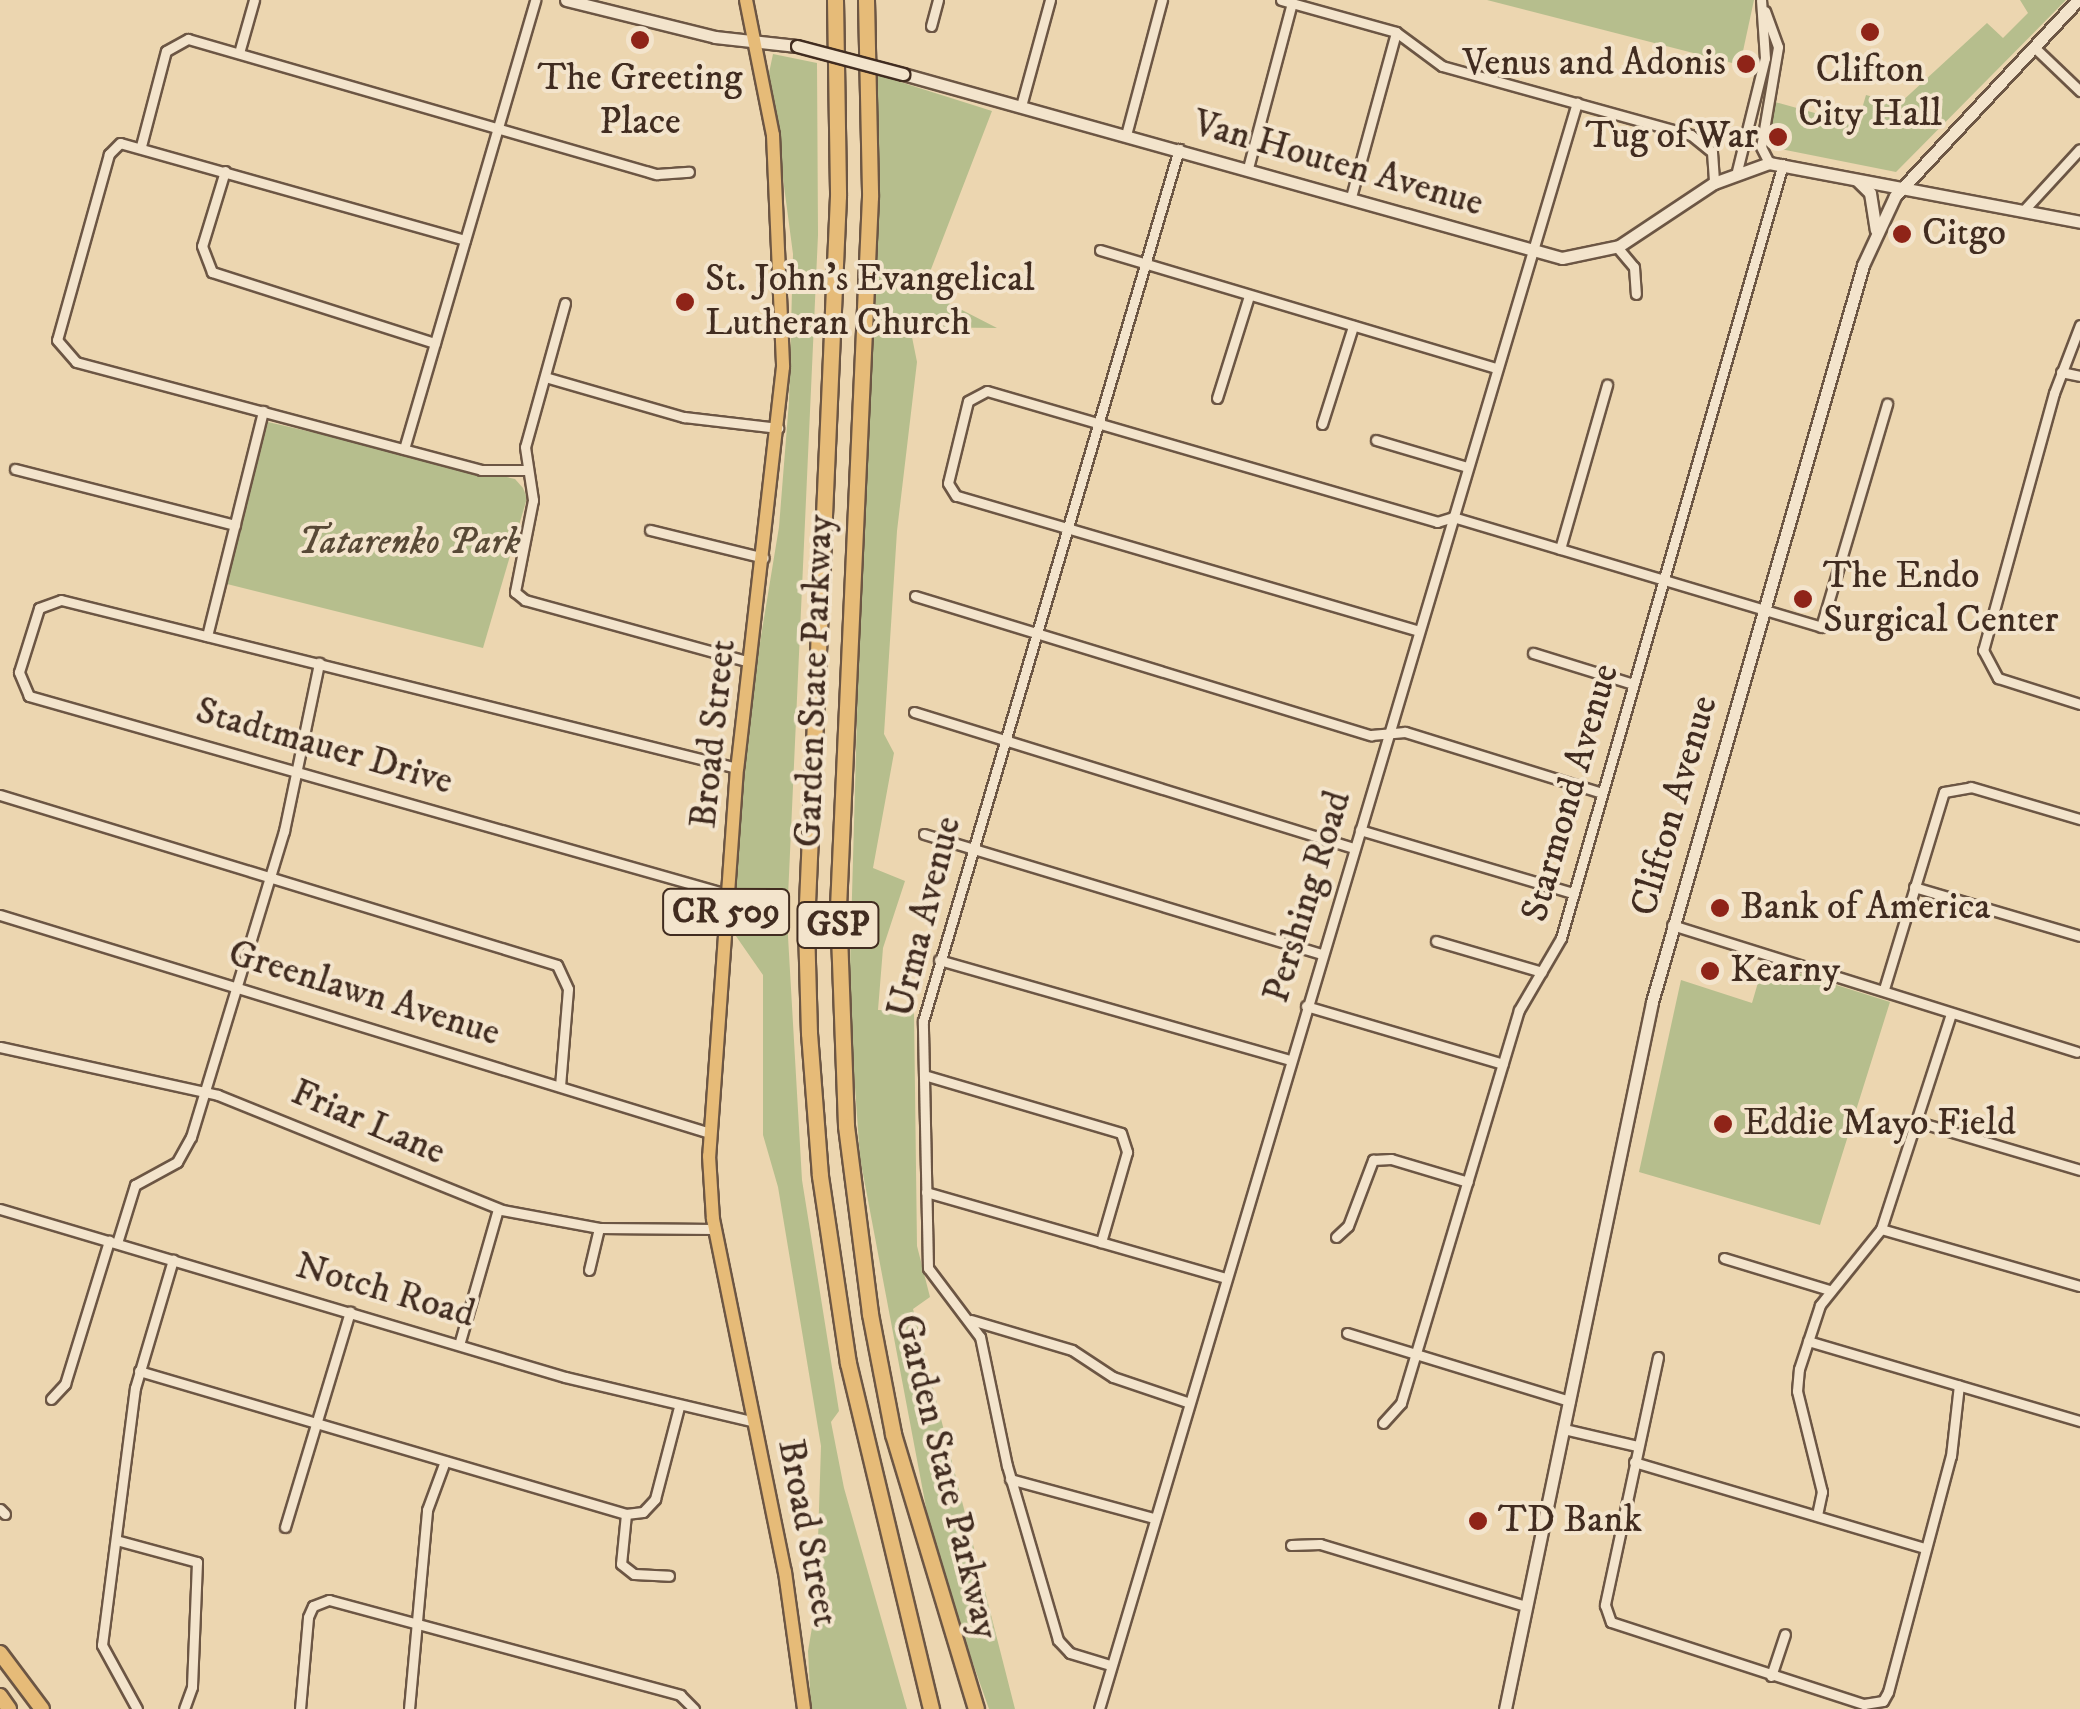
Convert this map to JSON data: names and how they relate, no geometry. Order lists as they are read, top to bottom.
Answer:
{
  "streets": {
    "highway": ["Garden State Parkway", "GSP"],
    "main road": [
      "Van Houten Avenue",
      "Broad Street",
      "Clifton Avenue",
      "CR 509"
    ],
    "street": [
      "Stadtmauer Drive",
      "Starmond Avenue",
      "Pershing Road",
      "Urma Avenue",
      "Greenlawn Avenue",
      "Friar Lane",
      "Notch Road"
    ]
  },
  "crossings": [
    ["Van Houten Avenue", "Broad Street"],
    ["Van Houten Avenue", "Starmond Avenue"],
    ["Van Houten Avenue", "Clifton Avenue"],
    ["Van Houten Avenue", "Pershing Road"],
    ["Van Houten Avenue", "Urma Avenue"],
    ["Broad Street", "Stadtmauer Drive"],
    ["Broad Street", "Greenlawn Avenue"],
    ["Broad Street", "Friar Lane"],
    ["Broad Street", "Notch Road"],
    ["Pershing Road", "Urma Avenue"]
  ],
  "parks": ["Tatarenko Park"],
  "places": [
    "Clifton City Hall",
    "The Greeting Place",
    "Venus and Adonis",
    "Tug of War",
    "Citgo",
    "St. John's Evangelical Lutheran Church",
    "The Endo Surgical Center",
    "Bank of America",
    "Kearny",
    "Eddie Mayo Field",
    "TD Bank"
  ]
}
